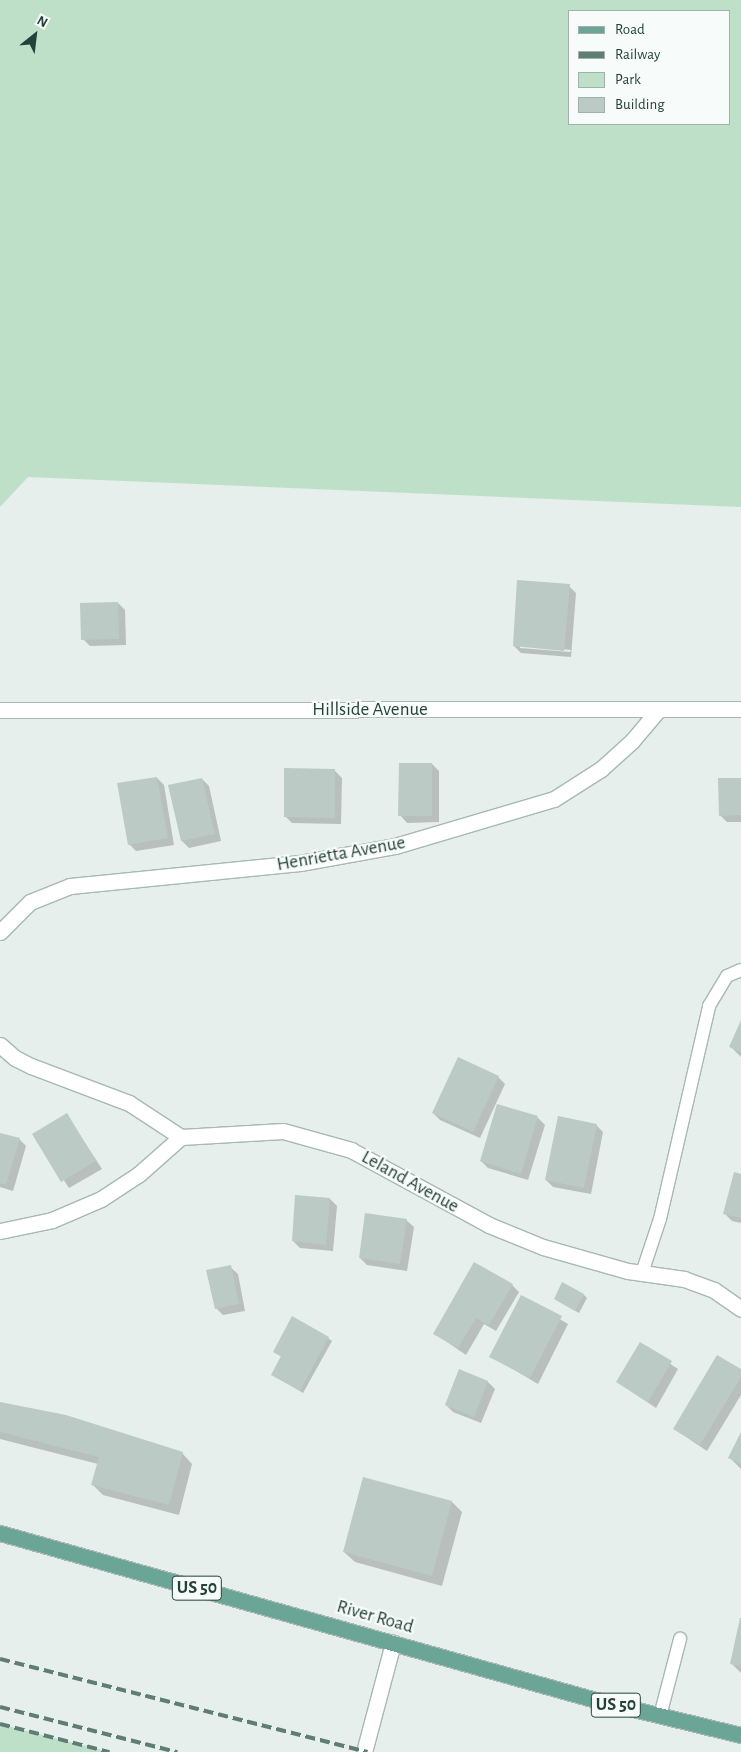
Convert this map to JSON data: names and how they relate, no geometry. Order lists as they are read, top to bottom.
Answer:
{
  "streets": {
    "main road": ["US 50", "River Road"],
    "street": ["Hillside Avenue", "Henrietta Avenue", "Leland Avenue"]
  },
  "crossings": [
    ["Hillside Avenue", "Henrietta Avenue"]
  ],
  "legend": [
    "Road",
    "Railway",
    "Park",
    "Building"
  ],
  "north": "top right"
}
